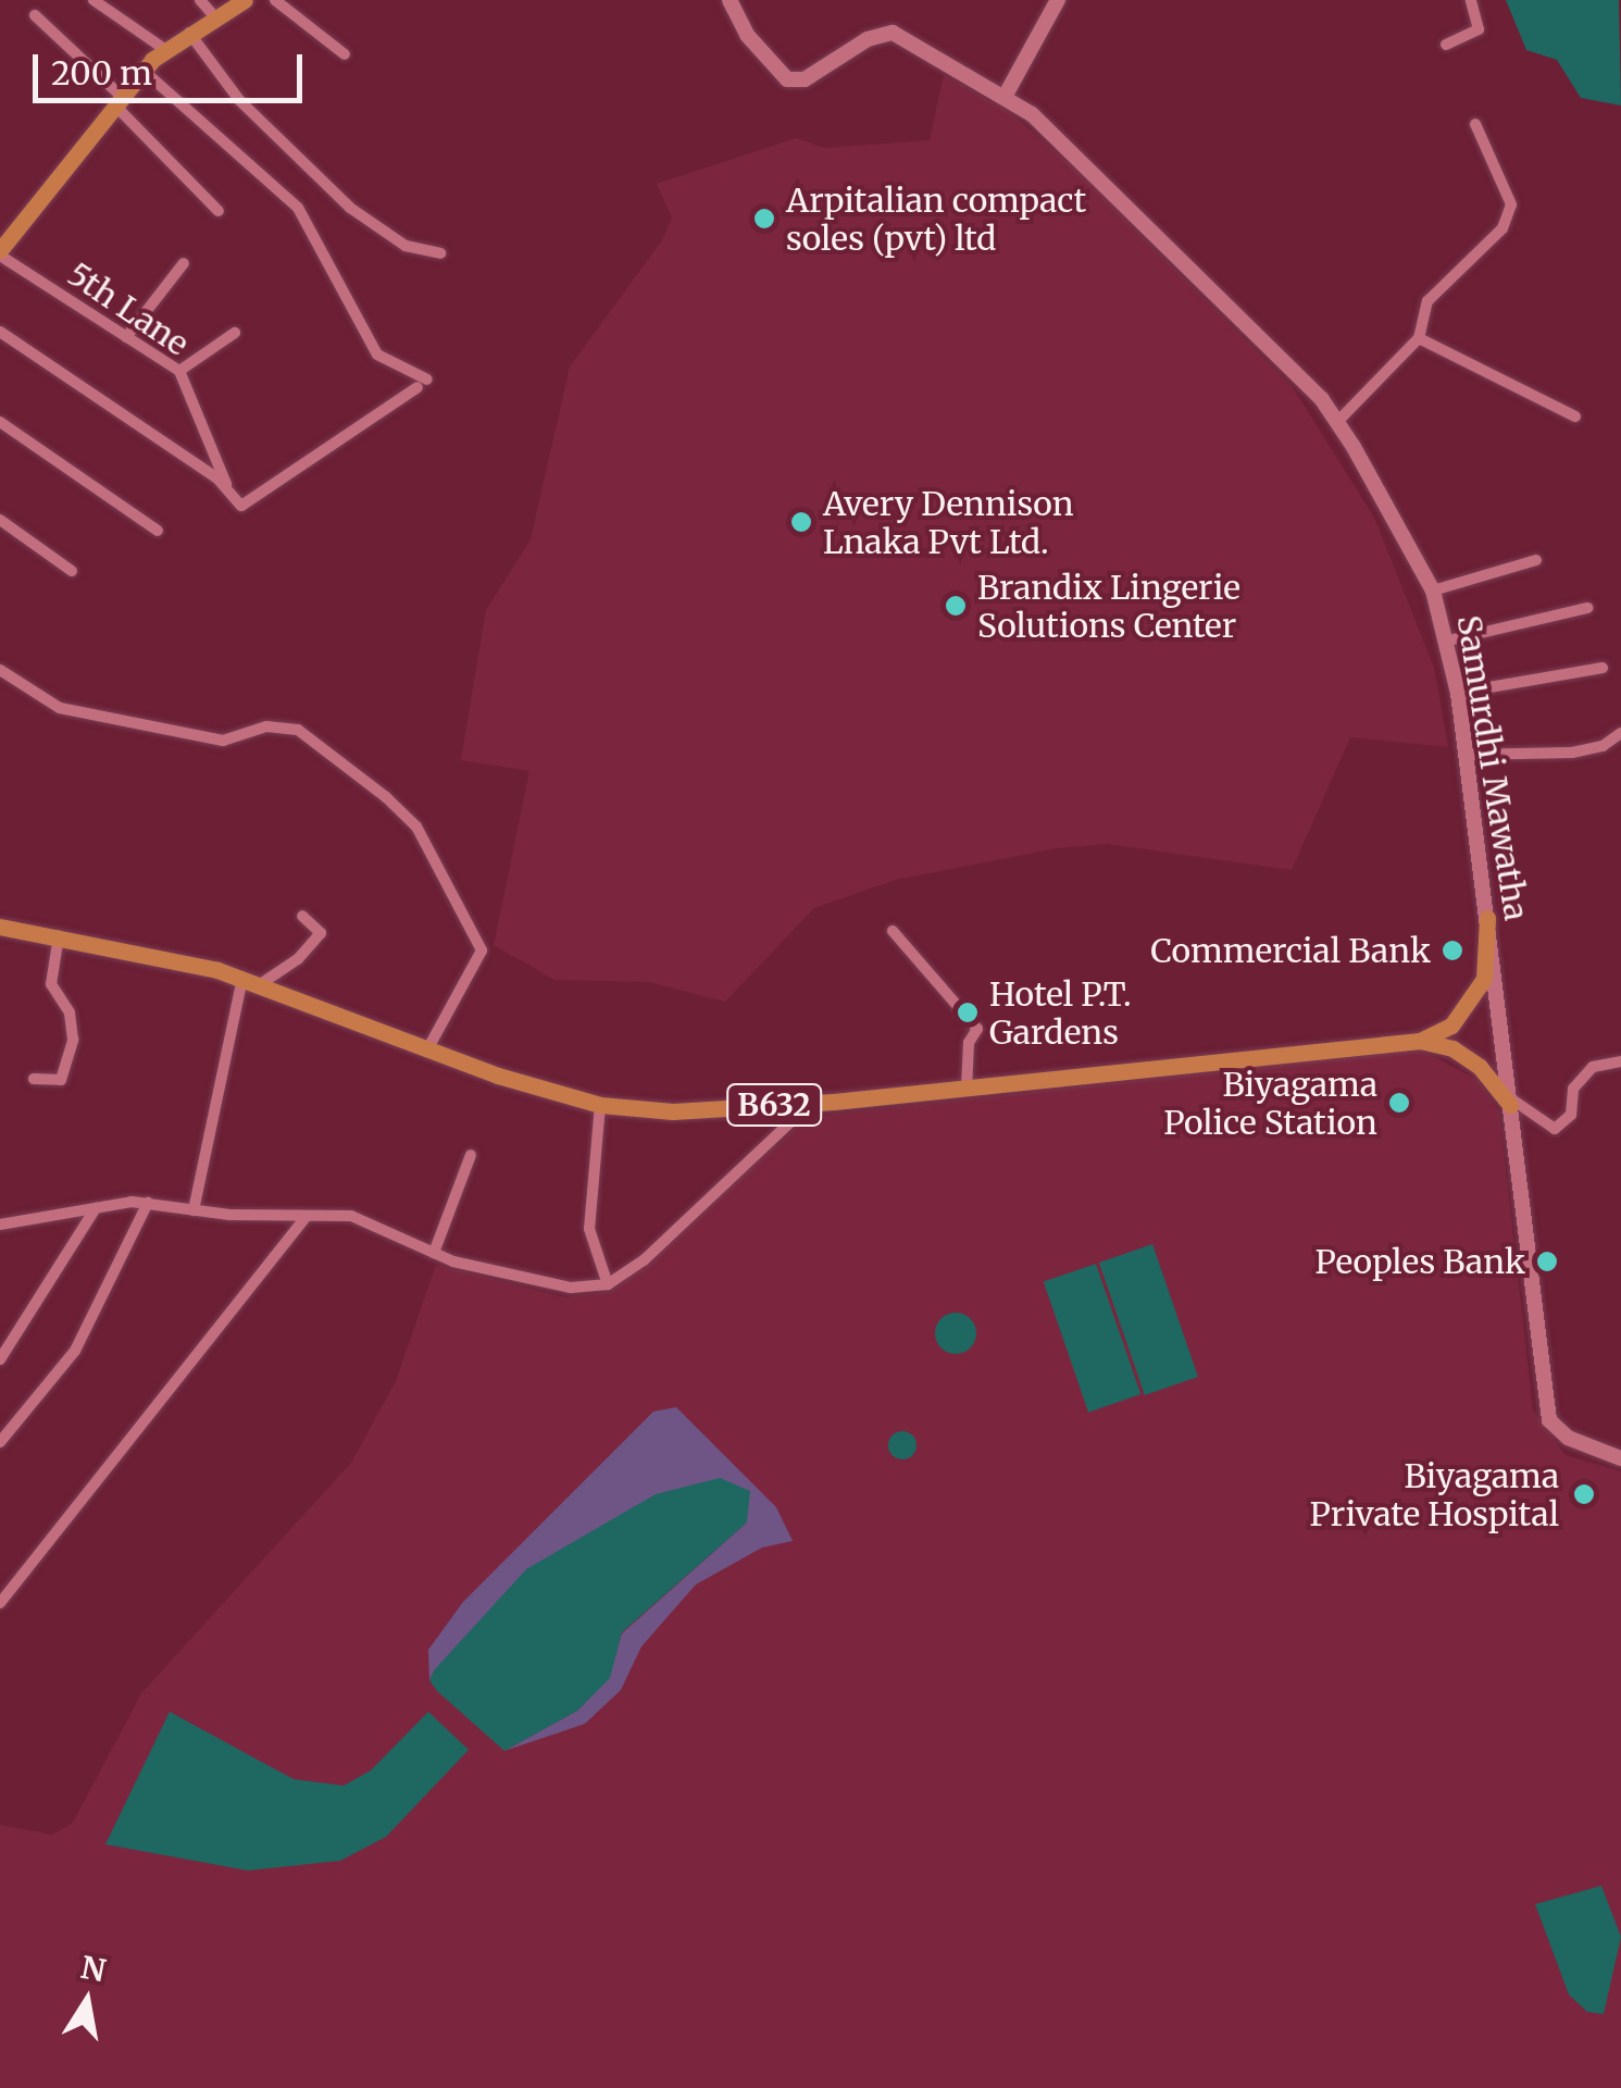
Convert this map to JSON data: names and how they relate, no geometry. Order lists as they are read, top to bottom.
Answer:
{
  "streets": {
    "main road": ["Samurdhi Mawatha", "B632"],
    "street": ["5th Lane"]
  },
  "crossings": [
    ["Samurdhi Mawatha", "B632"]
  ],
  "places": [
    "Arpitalian compact soles (pvt) ltd",
    "Avery Dennison Lnaka Pvt Ltd.",
    "Brandix Lingerie Solutions Center",
    "Commercial Bank",
    "Hotel P.T. Gardens",
    "Biyagama Police Station",
    "Peoples Bank",
    "Biyagama Private Hospital"
  ],
  "scale_bar": "200 m",
  "north": "top"
}
